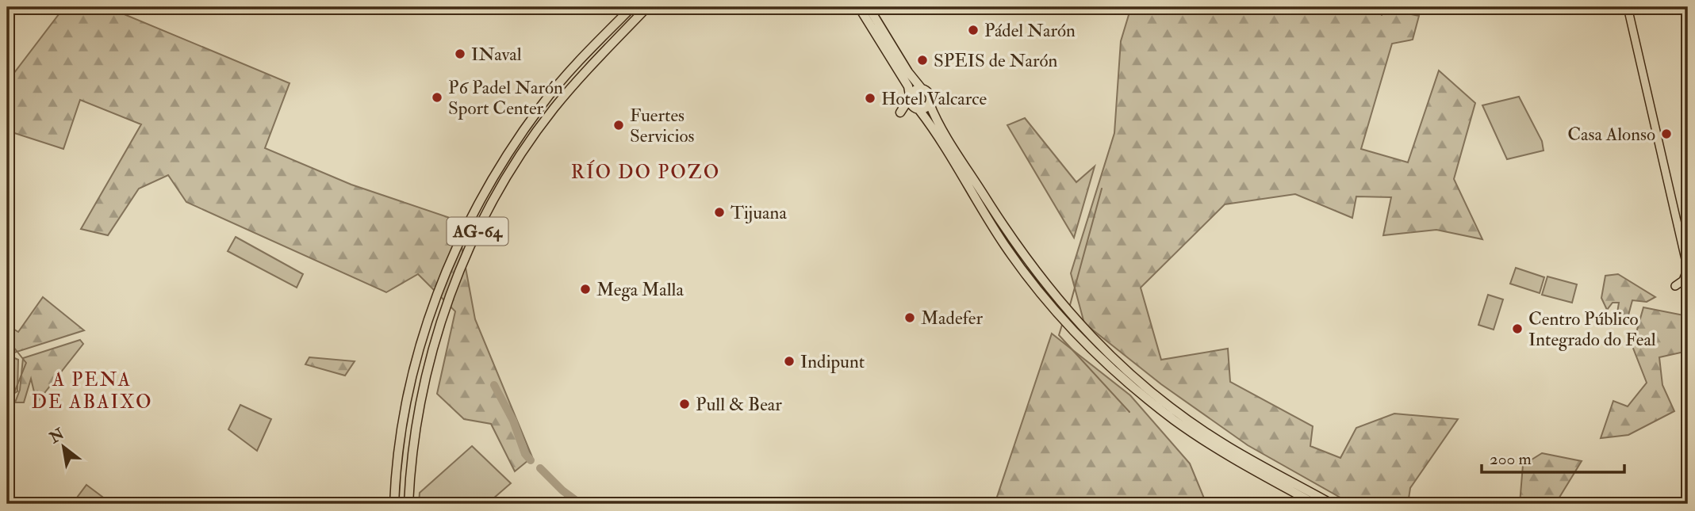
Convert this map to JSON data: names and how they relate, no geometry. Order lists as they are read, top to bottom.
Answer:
{
  "streets": {
    "highway": ["AG-64"]
  },
  "districts": ["RÍO DO POZO", "A PENA DE ABAIXO"],
  "places": [
    "Pádel Narón",
    "INaval",
    "SPEIS de Narón",
    "P6 Padel Narón Sport Center",
    "Hotel Valcarce",
    "Fuertes Servicios",
    "Casa Alonso",
    "Tijuana",
    "Mega Malla",
    "Madefer",
    "Centro Público Integrado do Feal",
    "Indipunt",
    "Pull & Bear"
  ],
  "scale_bar": "200 m",
  "north": "top left"
}
